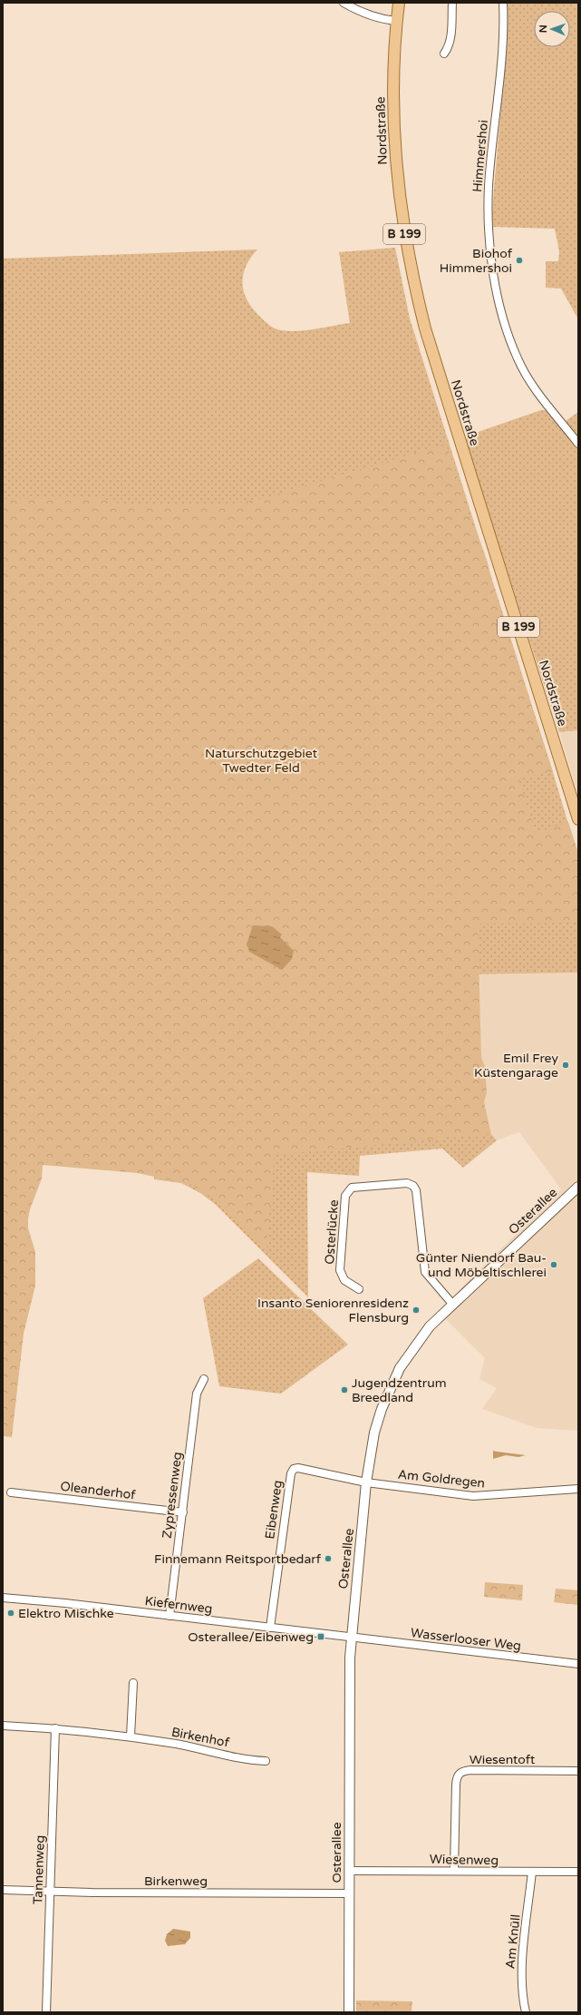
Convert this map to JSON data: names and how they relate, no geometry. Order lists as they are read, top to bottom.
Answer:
{
  "streets": {
    "main road": ["Nordstraße", "B 199"],
    "street": [
      "Himmershoi",
      "Osterallee",
      "Osterlücke",
      "Am Goldregen",
      "Oleanderhof",
      "Zypressenweg",
      "Eibenweg",
      "Kiefernweg",
      "Wasserlooser Weg",
      "Birkenhof",
      "Wiesentoft",
      "Wiesenweg",
      "Tannenweg",
      "Birkenweg",
      "Am Knüll"
    ]
  },
  "crossings": [
    ["Osterallee", "Osterlücke"],
    ["Osterallee", "Am Goldregen"],
    ["Osterallee", "Eibenweg"],
    ["Osterallee", "Kiefernweg"],
    ["Osterallee", "Wasserlooser Weg"],
    ["Osterallee", "Wiesenweg"],
    ["Osterallee", "Birkenweg"],
    ["Am Goldregen", "Eibenweg"],
    ["Oleanderhof", "Zypressenweg"],
    ["Zypressenweg", "Kiefernweg"],
    ["Eibenweg", "Kiefernweg"],
    ["Kiefernweg", "Wasserlooser Weg"],
    ["Birkenhof", "Tannenweg"],
    ["Wiesentoft", "Wiesenweg"],
    ["Wiesenweg", "Am Knüll"],
    ["Tannenweg", "Birkenweg"]
  ],
  "parks": ["Naturschutzgebiet Twedter Feld"],
  "places": {
    "other": [
      "Biohof Himmershoi",
      "Emil Frey Küstengarage",
      "Günter Niendorf Bau- und Möbeltischlerei",
      "Insanto Seniorenresidenz Flensburg",
      "Jugendzentrum Breedland",
      "Finnemann Reitsportbedarf",
      "Elektro Mischke"
    ],
    "transit": ["Osterallee/Eibenweg"]
  },
  "north": "left"
}
